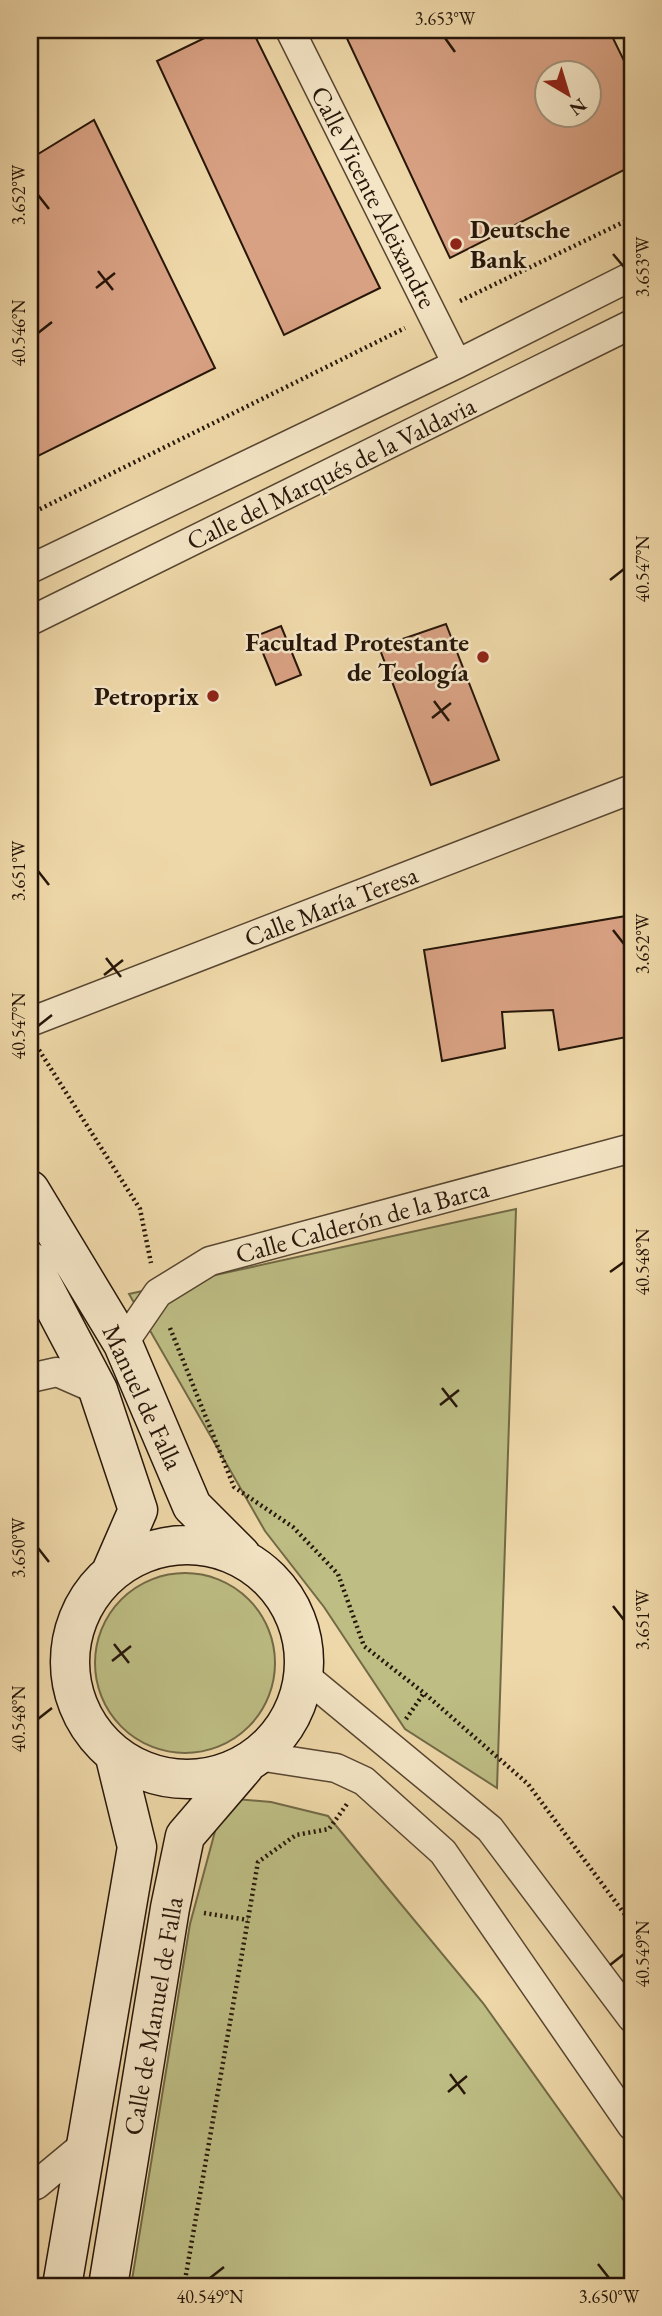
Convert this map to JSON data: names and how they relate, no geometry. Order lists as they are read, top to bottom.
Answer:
{
  "streets": {
    "main road": ["Manuel de Falla", "Calle de Manuel de Falla"],
    "street": [
      "Calle Vicente Aleixandre",
      "Calle del Marqués de la Valdavia",
      "Calle María Teresa",
      "Calle Calderón de la Barca"
    ]
  },
  "crossings": [
    ["Calle Vicente Aleixandre", "Calle del Marqués de la Valdavia"],
    ["Calle Calderón de la Barca", "Manuel de Falla"],
    ["Manuel de Falla", "Calle de Manuel de Falla"]
  ],
  "places": ["Deutsche Bank", "Facultad Protestante de Teología", "Petroprix"],
  "north": "bottom right",
  "coordinates": [
    "3.653°W",
    "3.652°W",
    "40.546°N",
    "40.547°N",
    "3.651°W",
    "40.548°N",
    "3.650°W",
    "40.549°N"
  ]
}
